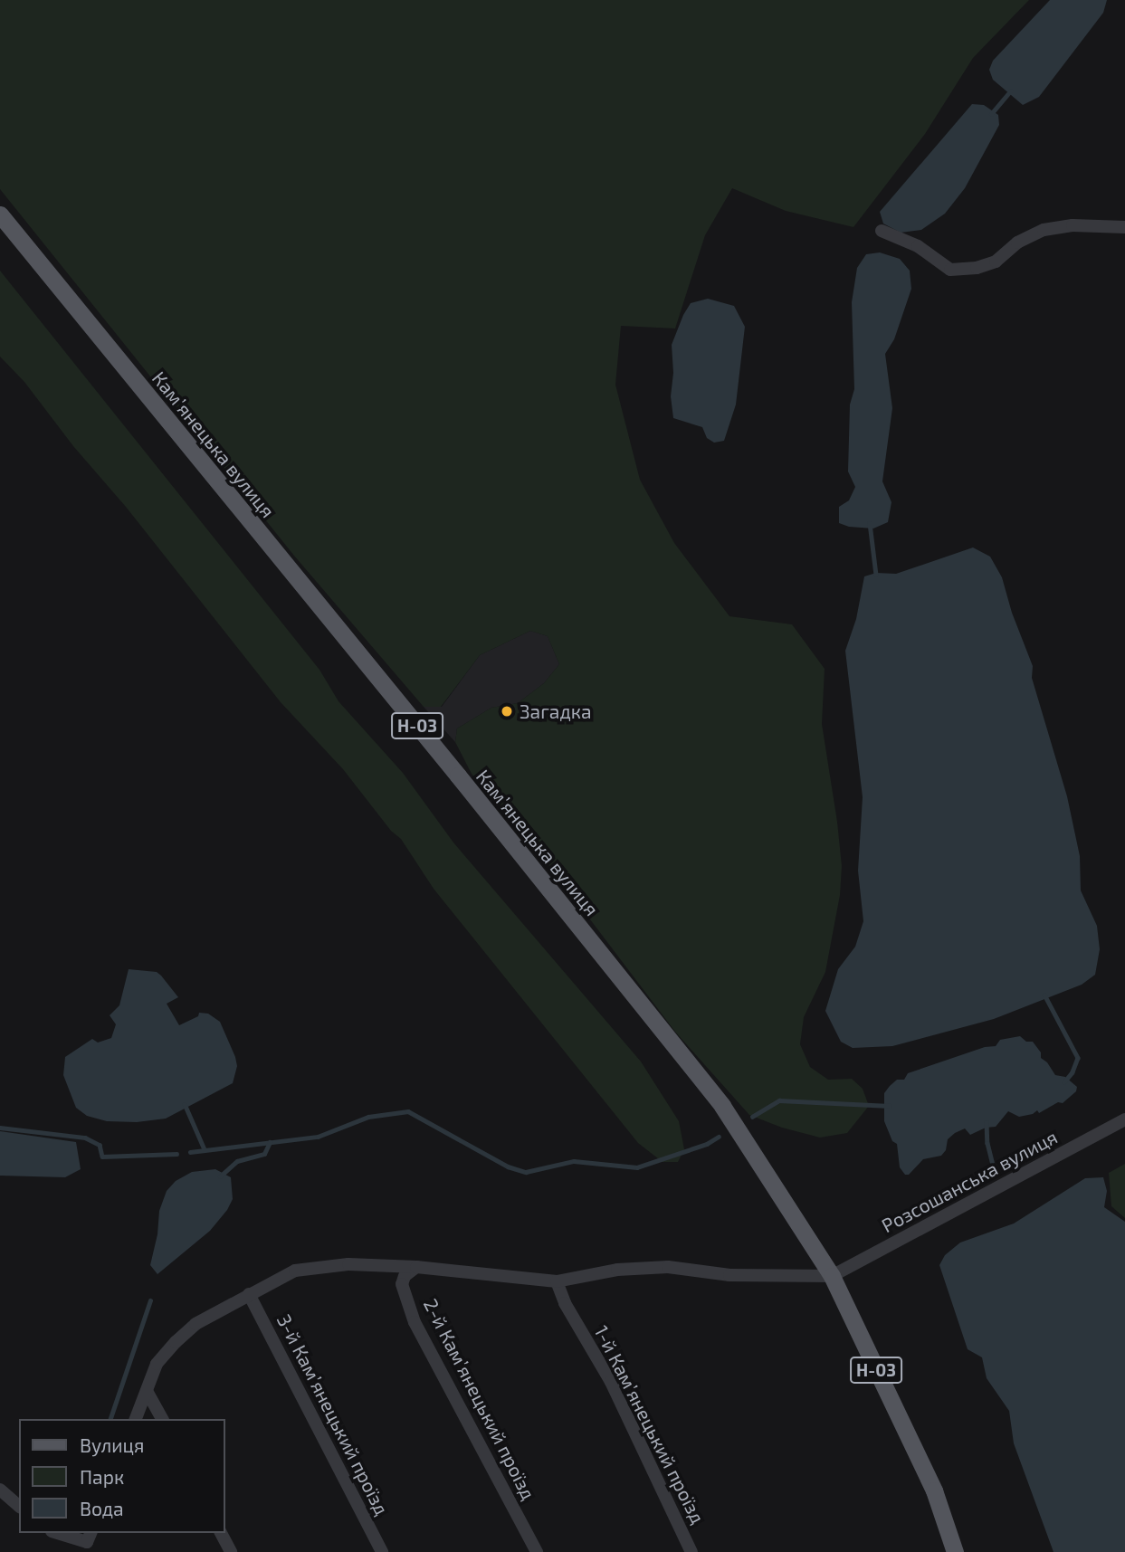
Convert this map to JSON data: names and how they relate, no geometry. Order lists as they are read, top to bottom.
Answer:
{
  "streets": {
    "main road": ["Камʼянецька вулиця", "Н-03"],
    "street": [
      "Розсошанська вулиця",
      "2-й Камʼянецький проїзд",
      "3-й Камʼянецький проїзд",
      "1-й Камʼянецький проїзд"
    ]
  },
  "crossings": [
    ["Камʼянецька вулиця", "Розсошанська вулиця"]
  ],
  "places": ["Загадка"],
  "legend": ["Вулиця", "Парк", "Вода"]
}
